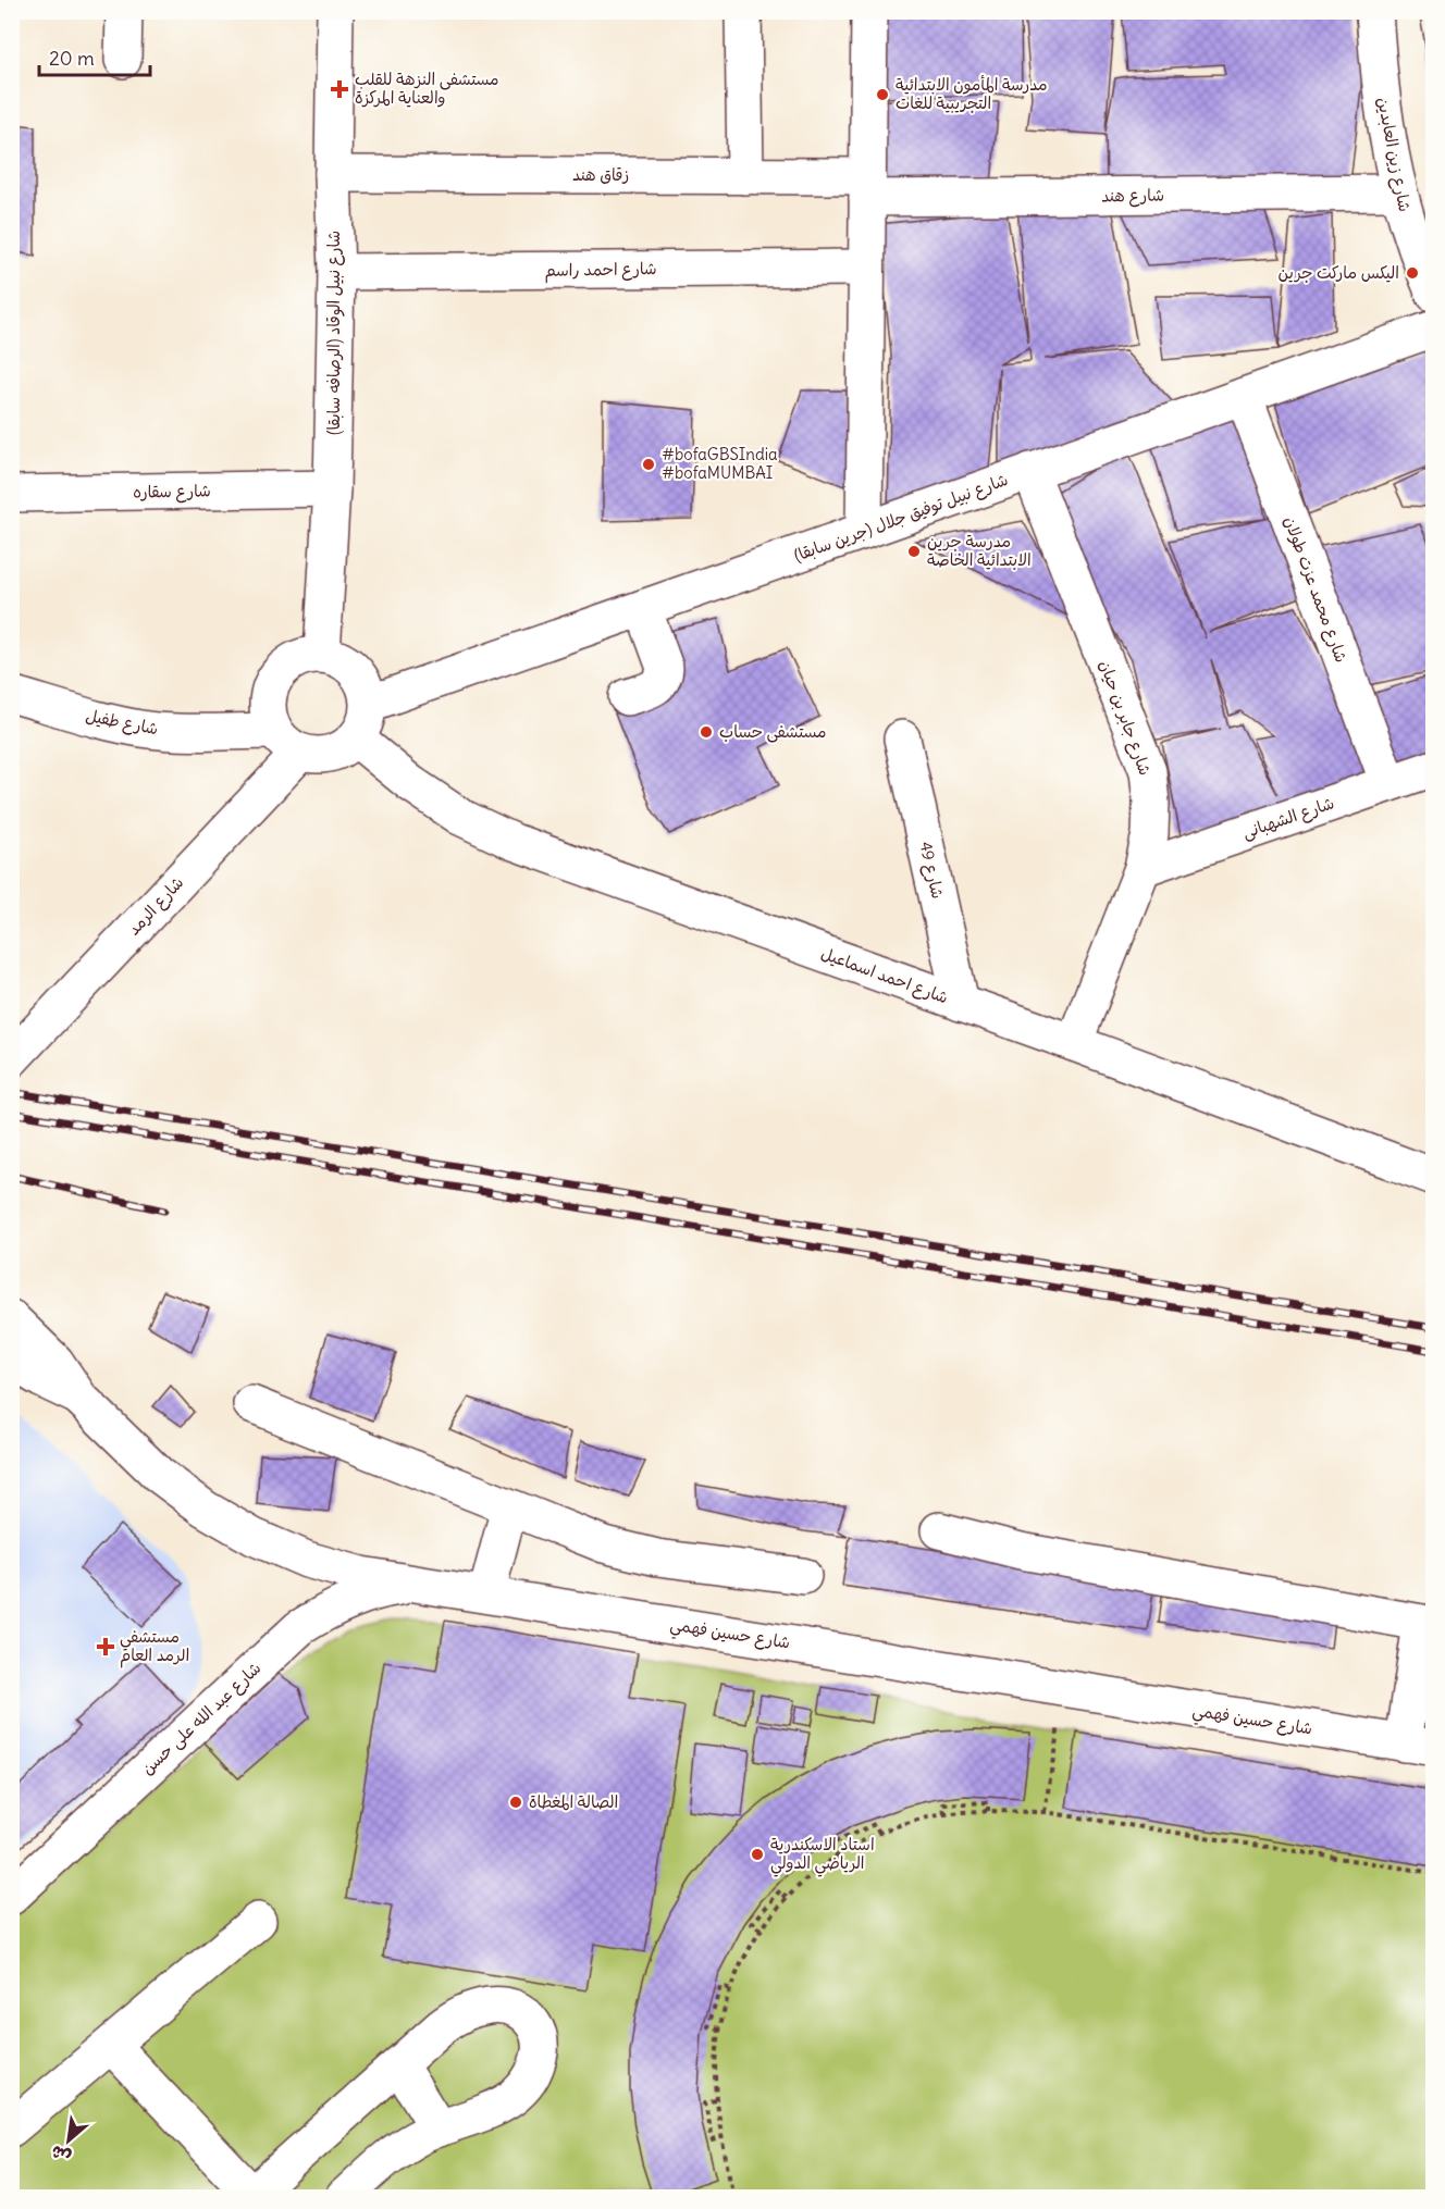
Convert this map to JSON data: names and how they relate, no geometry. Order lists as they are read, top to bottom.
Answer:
{
  "streets": {
    "street": [
      "شارع زين العابدين",
      "زقاق هند",
      "شارع هند",
      "شارع احمد راسم",
      "شارع نبيل الوقاد (الرصافه سابقا)",
      "شارع سقاره",
      "شارع نبيل توفيق جلال (جرين سابقا)",
      "شارع محمد عزت طولان",
      "شارع جابر بن حيان",
      "شارع طفيل",
      "شارع الشهبانى",
      "شارع 49",
      "شارع الرمد",
      "شارع احمد اسماعيل",
      "شارع حسين فهمي",
      "شارع عبد الله على حسن"
    ]
  },
  "crossings": [
    ["شارع زين العابدين", "شارع هند"],
    ["زقاق هند", "شارع هند"],
    ["زقاق هند", "شارع نبيل الوقاد (الرصافه سابقا)"],
    ["شارع احمد راسم", "شارع نبيل الوقاد (الرصافه سابقا)"],
    ["شارع نبيل الوقاد (الرصافه سابقا)", "شارع سقاره"],
    ["شارع نبيل الوقاد (الرصافه سابقا)", "شارع نبيل توفيق جلال (جرين سابقا)"],
    ["شارع نبيل الوقاد (الرصافه سابقا)", "شارع طفيل"],
    ["شارع نبيل الوقاد (الرصافه سابقا)", "شارع الرمد"],
    ["شارع نبيل الوقاد (الرصافه سابقا)", "شارع احمد اسماعيل"],
    ["شارع نبيل توفيق جلال (جرين سابقا)", "شارع محمد عزت طولان"],
    ["شارع نبيل توفيق جلال (جرين سابقا)", "شارع جابر بن حيان"],
    ["شارع نبيل توفيق جلال (جرين سابقا)", "شارع طفيل"],
    ["شارع نبيل توفيق جلال (جرين سابقا)", "شارع الرمد"],
    ["شارع نبيل توفيق جلال (جرين سابقا)", "شارع احمد اسماعيل"],
    ["شارع محمد عزت طولان", "شارع الشهبانى"],
    ["شارع جابر بن حيان", "شارع الشهبانى"],
    ["شارع جابر بن حيان", "شارع احمد اسماعيل"],
    ["شارع طفيل", "شارع الرمد"],
    ["شارع طفيل", "شارع احمد اسماعيل"],
    ["شارع 49", "شارع احمد اسماعيل"],
    ["شارع الرمد", "شارع احمد اسماعيل"],
    ["شارع حسين فهمي", "شارع عبد الله على حسن"]
  ],
  "places": {
    "health": ["مستشفى النزهة للقلب والعناية المركزة", "مستشفي الرمد العام"],
    "other": [
      "مدرسة المأمون الابتدائية التجريبية للغات",
      "اليكس ماركت جرين",
      "#bofaGBSIndia #bofaMUMBAI",
      "مدرسة جرين الابتدائية الخاصة",
      "مستشفى حساب",
      "الصالة المغطاة",
      "استاد الاسكندرية الرياضي الدولي"
    ]
  },
  "scale_bar": "20 m",
  "north": "bottom left"
}
